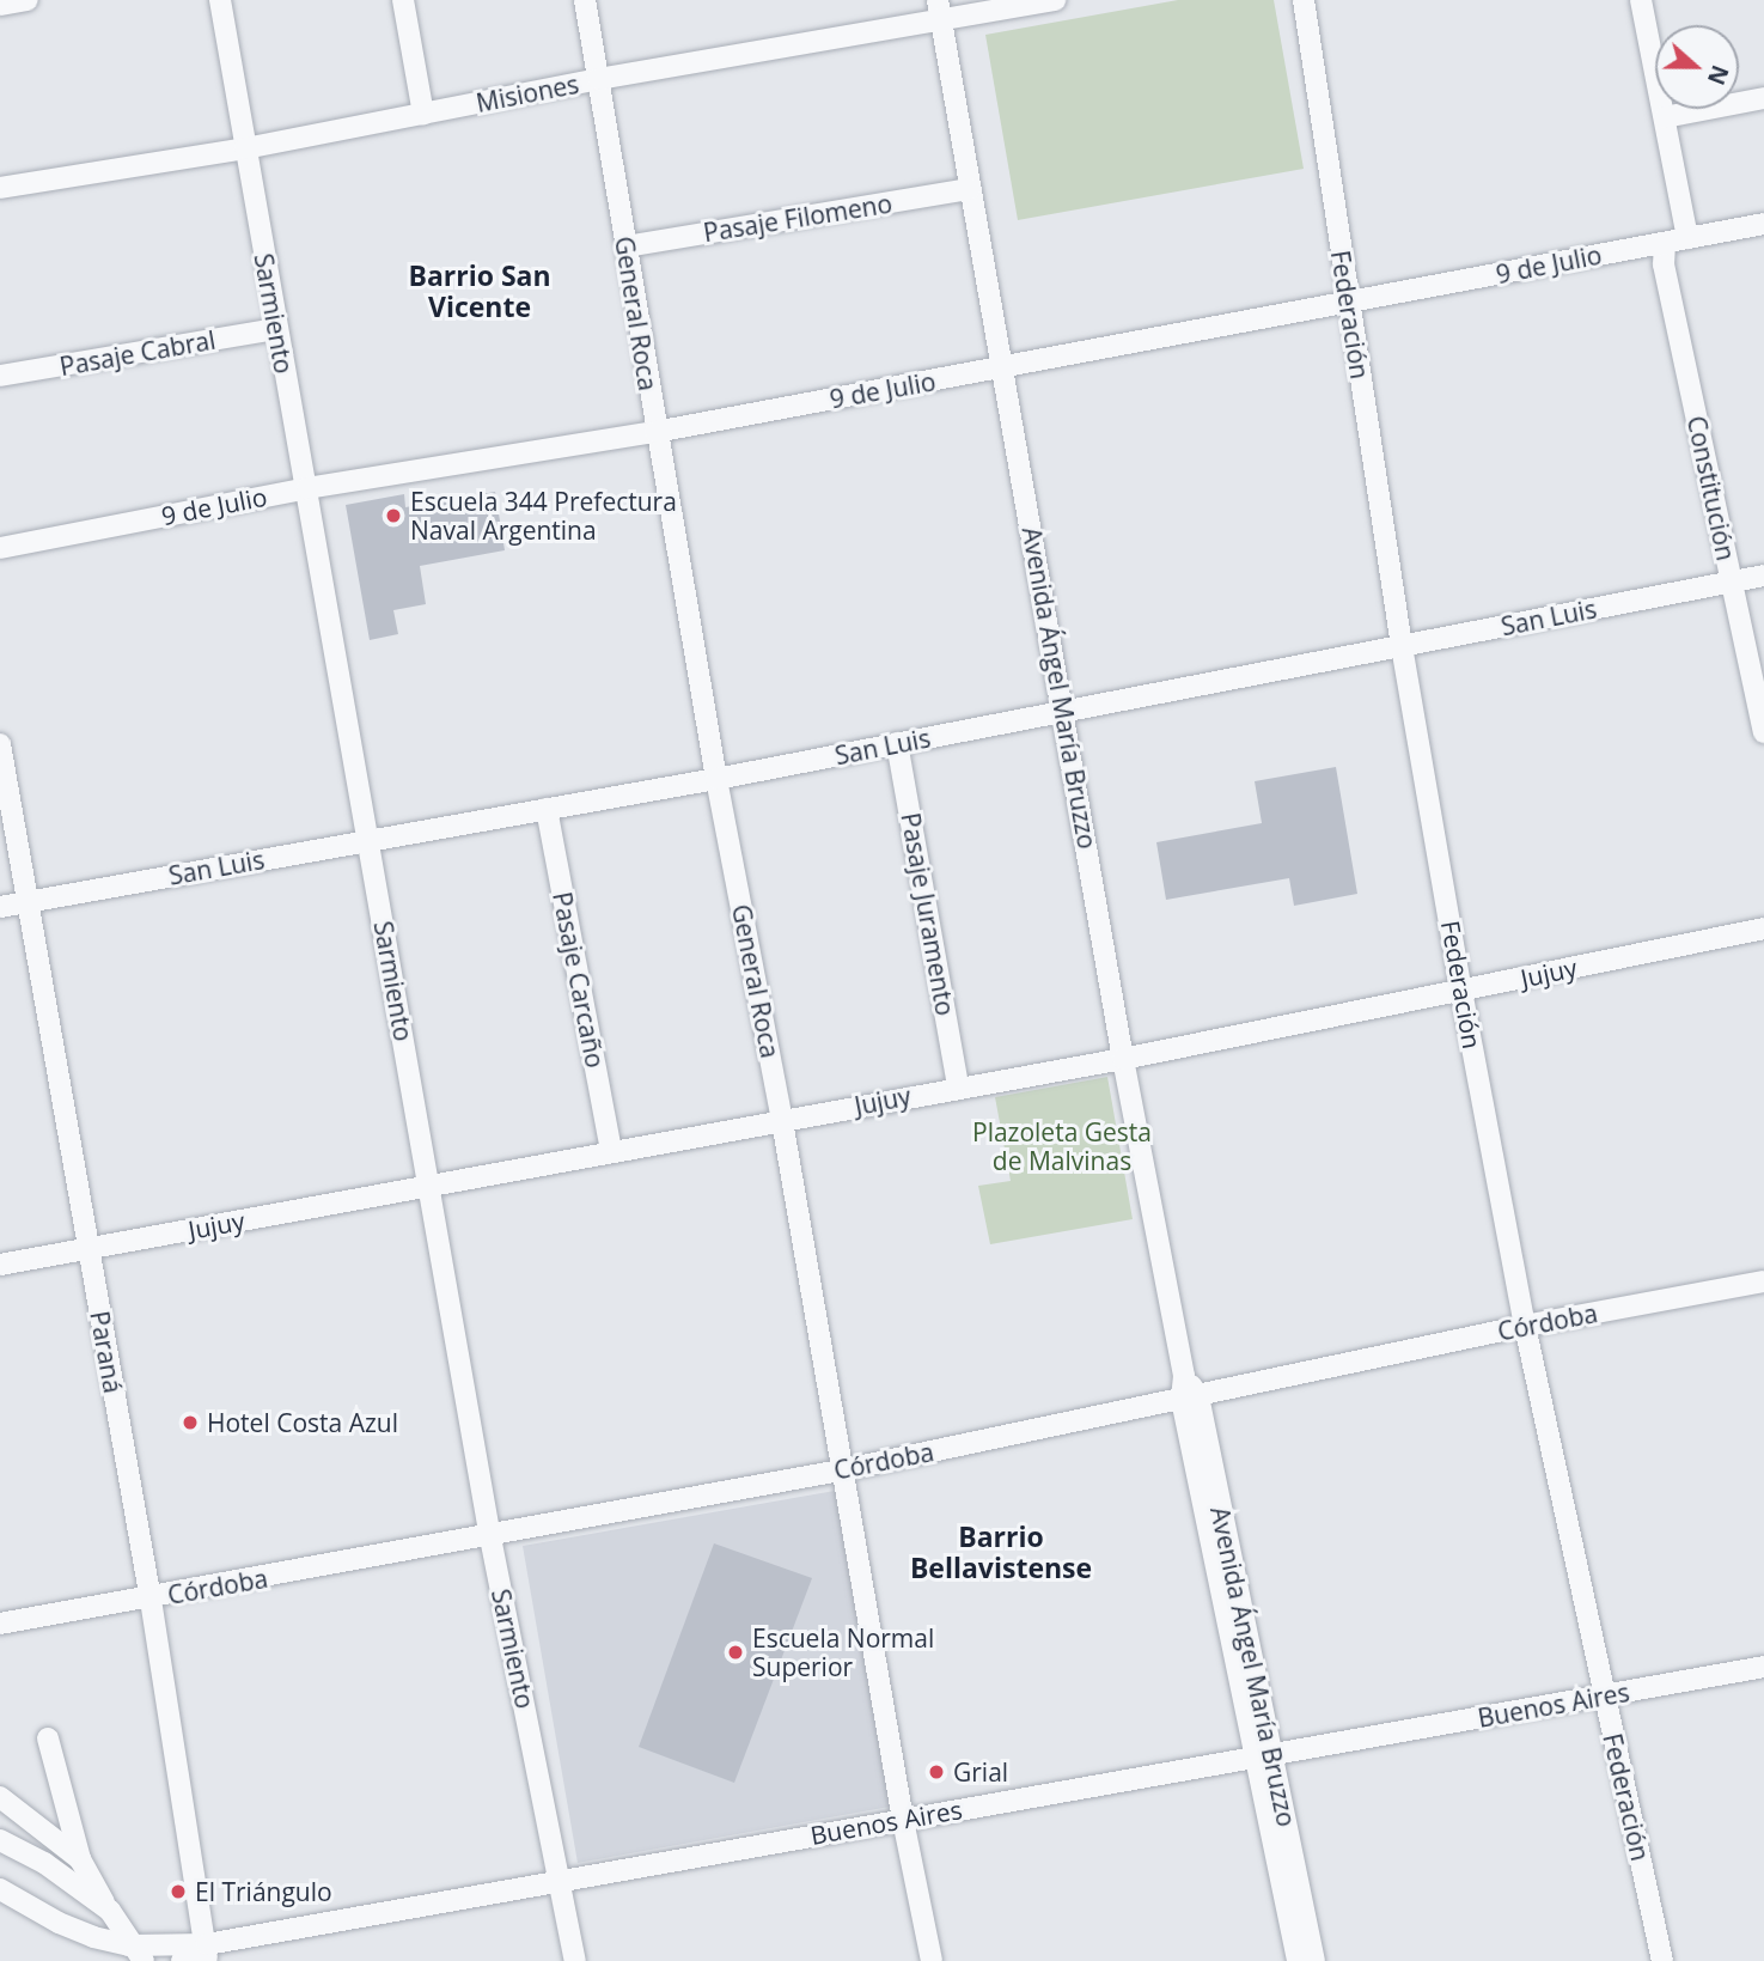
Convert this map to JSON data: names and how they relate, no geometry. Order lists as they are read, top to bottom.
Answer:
{
  "streets": {
    "street": [
      "Misiones",
      "Pasaje Filomeno",
      "9 de Julio",
      "Sarmiento",
      "General Roca",
      "Federación",
      "Pasaje Cabral",
      "Constitución",
      "San Luis",
      "Avenida Ángel María Bruzzo",
      "Pasaje Juramento",
      "Jujuy",
      "Pasaje Carcaño",
      "Córdoba",
      "Paraná",
      "Buenos Aires"
    ]
  },
  "crossings": [
    ["Misiones", "Sarmiento"],
    ["Misiones", "General Roca"],
    ["Misiones", "Avenida Ángel María Bruzzo"],
    ["Pasaje Filomeno", "General Roca"],
    ["Pasaje Filomeno", "Avenida Ángel María Bruzzo"],
    ["9 de Julio", "Sarmiento"],
    ["9 de Julio", "General Roca"],
    ["9 de Julio", "Federación"],
    ["9 de Julio", "Constitución"],
    ["9 de Julio", "Avenida Ángel María Bruzzo"],
    ["Sarmiento", "Pasaje Cabral"],
    ["Sarmiento", "San Luis"],
    ["Sarmiento", "Jujuy"],
    ["Sarmiento", "Córdoba"],
    ["Sarmiento", "Buenos Aires"],
    ["General Roca", "San Luis"],
    ["General Roca", "Jujuy"],
    ["General Roca", "Córdoba"],
    ["General Roca", "Buenos Aires"],
    ["Federación", "San Luis"],
    ["Federación", "Jujuy"],
    ["Federación", "Córdoba"],
    ["Federación", "Buenos Aires"],
    ["Constitución", "San Luis"],
    ["San Luis", "Avenida Ángel María Bruzzo"],
    ["San Luis", "Pasaje Juramento"],
    ["San Luis", "Pasaje Carcaño"],
    ["San Luis", "Paraná"],
    ["Avenida Ángel María Bruzzo", "Jujuy"],
    ["Avenida Ángel María Bruzzo", "Córdoba"],
    ["Avenida Ángel María Bruzzo", "Buenos Aires"],
    ["Pasaje Juramento", "Jujuy"],
    ["Jujuy", "Pasaje Carcaño"],
    ["Jujuy", "Paraná"],
    ["Córdoba", "Paraná"],
    ["Paraná", "Buenos Aires"]
  ],
  "districts": ["Barrio San Vicente", "Barrio Bellavistense"],
  "parks": ["Plazoleta Gesta de Malvinas"],
  "places": [
    "Escuela 344 Prefectura Naval Argentina",
    "Hotel Costa Azul",
    "Escuela Normal Superior",
    "Grial",
    "El Triángulo"
  ],
  "north": "right"
}
